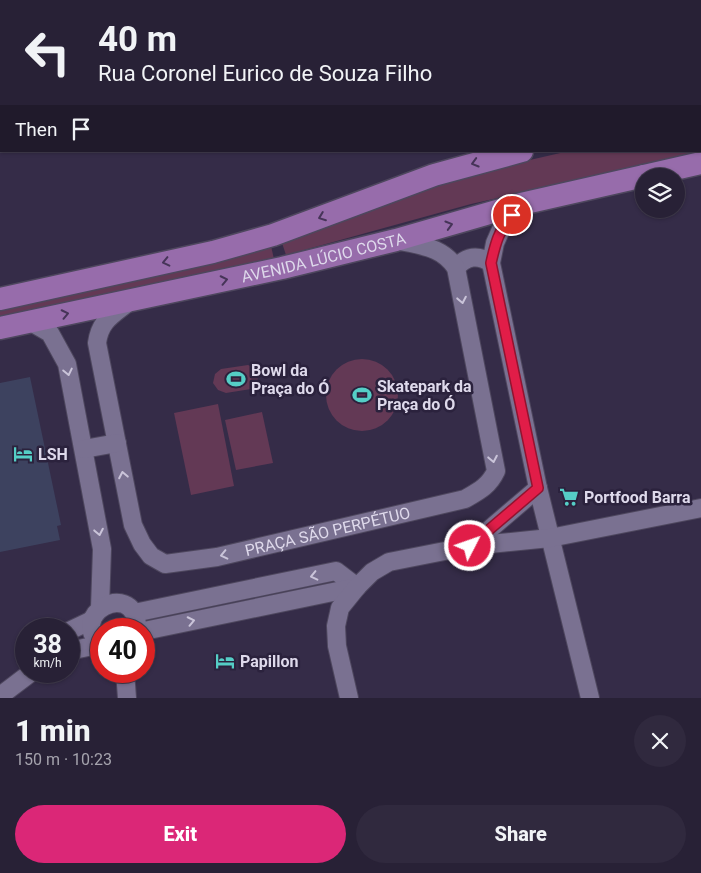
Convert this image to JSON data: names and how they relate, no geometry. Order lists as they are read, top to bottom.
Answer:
{
  "streets": {
    "main road": ["AVENIDA LÚCIO COSTA"],
    "street": ["PRAÇA SÃO PERPÉTUO"]
  },
  "crossings": [
    ["AVENIDA LÚCIO COSTA", "PRAÇA SÃO PERPÉTUO"]
  ],
  "places": {
    "sports": ["Bowl da Praça do Ó", "Skatepark da Praça do Ó"],
    "hotel": ["LSH", "Papillon"],
    "supermarket": ["Portfood Barra"]
  },
  "page": {
    "turn": ["40 m", "Rua Coronel Eurico de Souza Filho"],
    "then": "Then",
    "speed": "38 km/h",
    "limit": "40",
    "heading": ["1 min", "150 m · 10:23"],
    "buttons": ["Exit", "Share"]
  }
}
